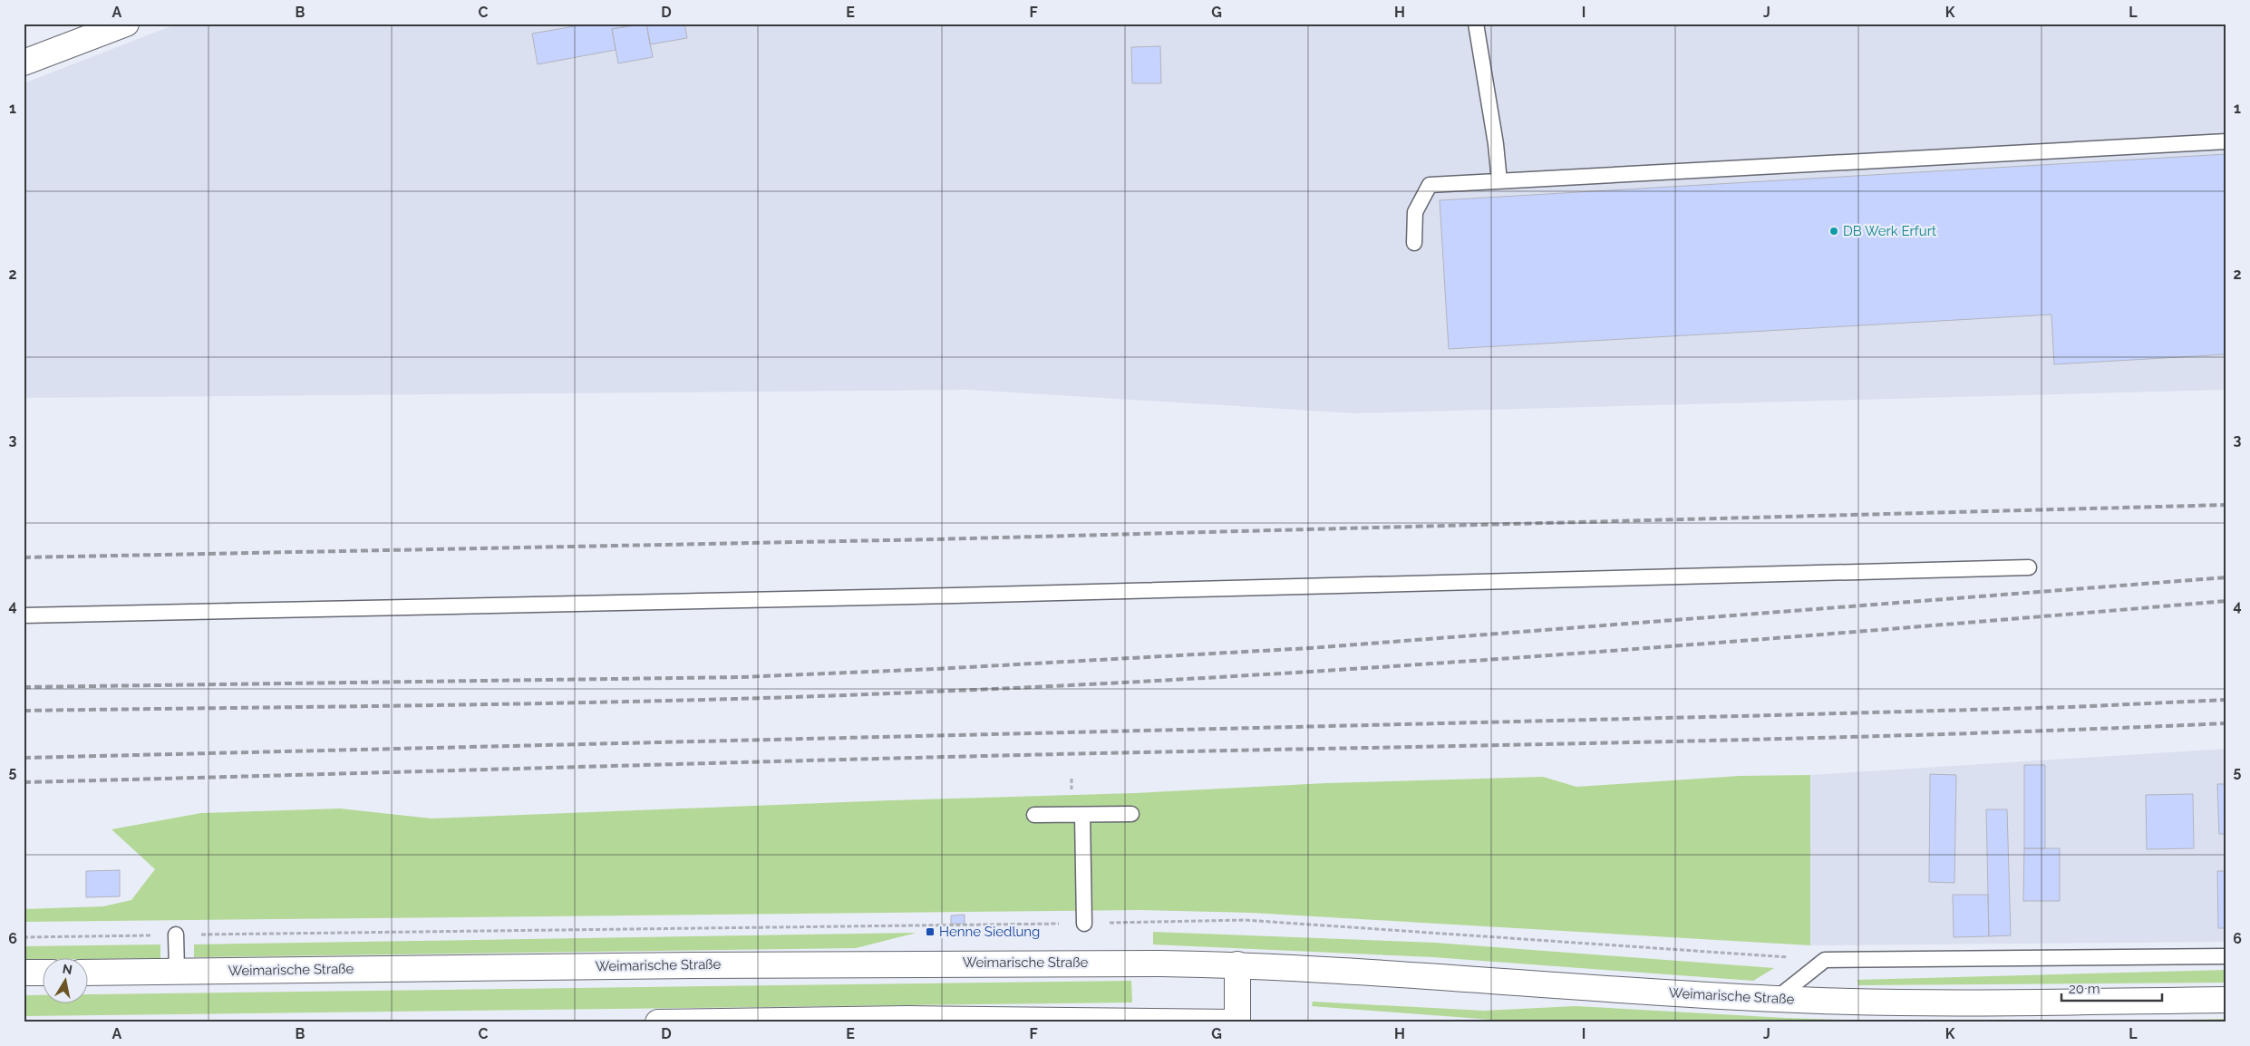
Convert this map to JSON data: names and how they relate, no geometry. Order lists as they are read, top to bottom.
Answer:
{
  "streets": {
    "main road": ["Weimarische Straße"]
  },
  "places": {
    "other": ["DB Werk Erfurt"],
    "transit": ["Henne Siedlung"]
  },
  "scale_bar": "20 m",
  "north": "top",
  "grid": {
    "columns": [
      "A",
      "B",
      "C",
      "D",
      "E",
      "F",
      "G",
      "H",
      "I",
      "J",
      "K",
      "L"
    ],
    "rows": [
      "1",
      "2",
      "3",
      "4",
      "5",
      "6"
    ]
  }
}
